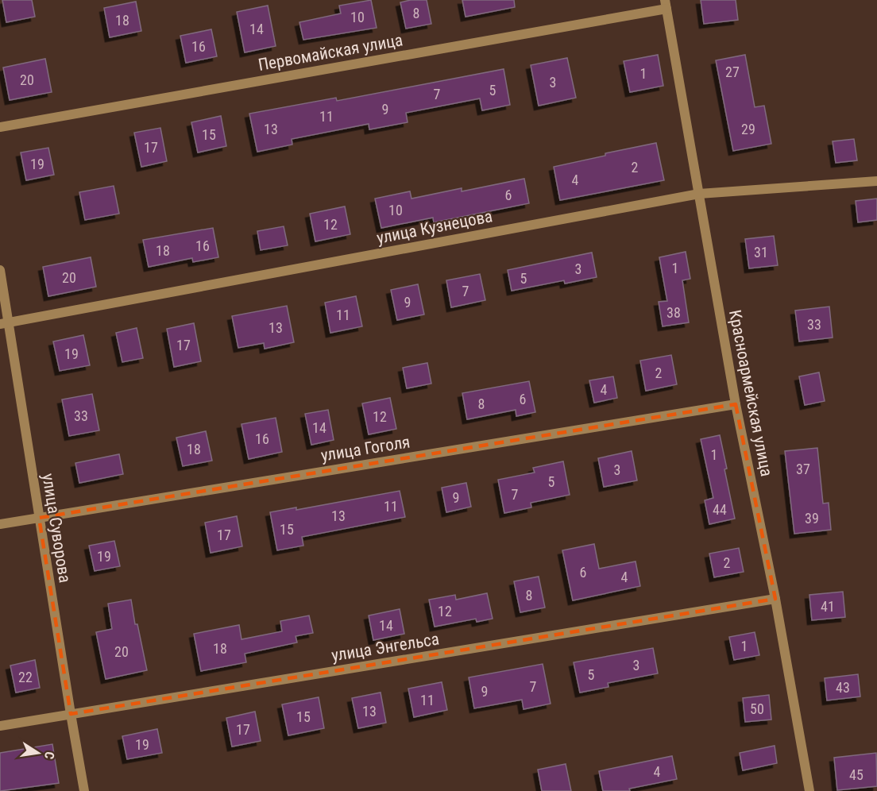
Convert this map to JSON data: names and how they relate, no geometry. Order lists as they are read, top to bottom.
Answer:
{
  "streets": {
    "street": [
      "Первомайская улица",
      "улица Кузнецова",
      "Красноармейская улица",
      "улица Гоголя",
      "улица Суворова",
      "улица Энгельса"
    ]
  },
  "crossings": [
    ["Первомайская улица", "Красноармейская улица"],
    ["улица Кузнецова", "Красноармейская улица"],
    ["улица Кузнецова", "улица Суворова"],
    ["Красноармейская улица", "улица Гоголя"],
    ["Красноармейская улица", "улица Энгельса"],
    ["улица Гоголя", "улица Суворова"],
    ["улица Суворова", "улица Энгельса"]
  ],
  "house_numbers": [
    "8",
    "10",
    "18",
    "14",
    "16",
    "27",
    "1",
    "20",
    "3",
    "5",
    "7",
    "9",
    "11",
    "13",
    "29",
    "15",
    "17",
    "19",
    "2",
    "4",
    "6",
    "10",
    "12",
    "16",
    "18",
    "31",
    "1",
    "3",
    "20",
    "5",
    "7",
    "9",
    "38",
    "11",
    "33",
    "13",
    "17",
    "19",
    "2",
    "4",
    "6",
    "8",
    "33",
    "12",
    "14",
    "16",
    "18",
    "1",
    "37",
    "3",
    "5",
    "7",
    "9",
    "11",
    "44",
    "13",
    "39",
    "15",
    "17",
    "19",
    "2",
    "6",
    "4",
    "8",
    "41",
    "12",
    "14",
    "1",
    "18",
    "20",
    "3",
    "5",
    "22",
    "7",
    "43",
    "9",
    "11",
    "50",
    "13",
    "15",
    "17",
    "19",
    "4",
    "45"
  ],
  "north": "right"
}
